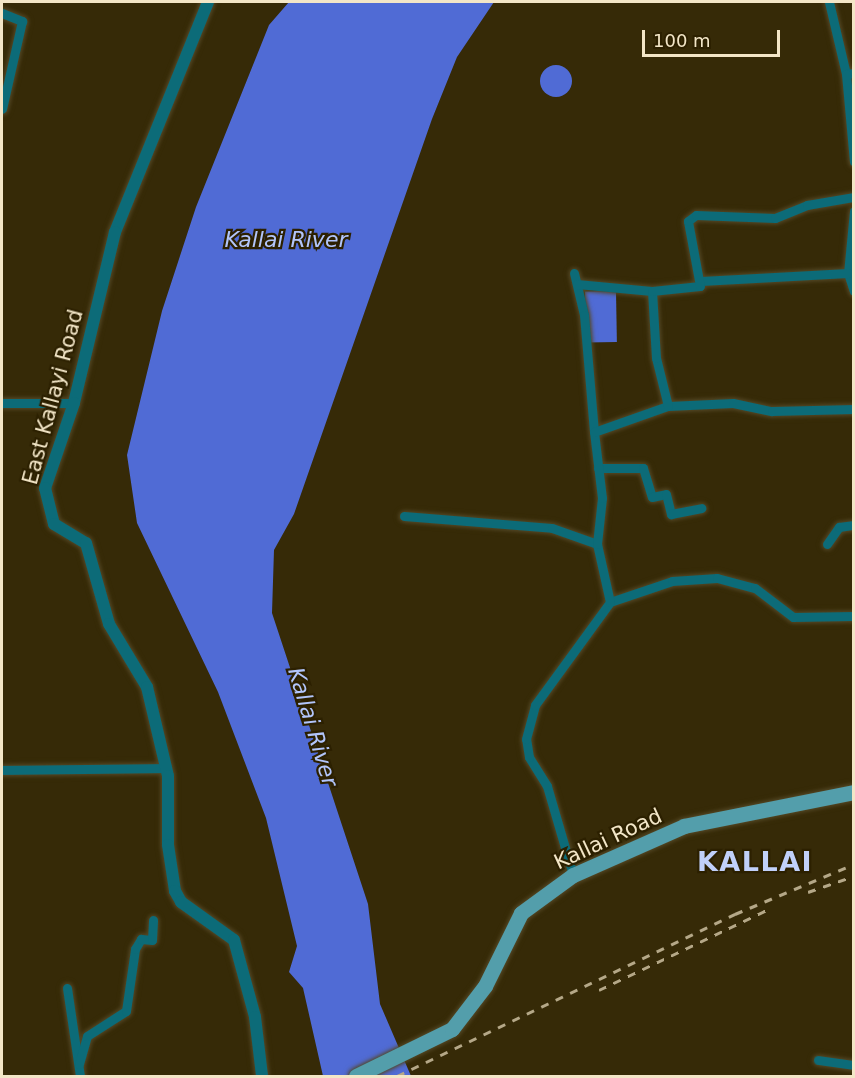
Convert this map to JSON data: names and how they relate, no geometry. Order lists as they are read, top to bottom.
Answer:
{
  "streets": {
    "main road": ["Kallai Road"],
    "street": ["East Kallayi Road"]
  },
  "districts": ["KALLAI"],
  "water": ["Kallai River"],
  "scale_bar": "100 m"
}
